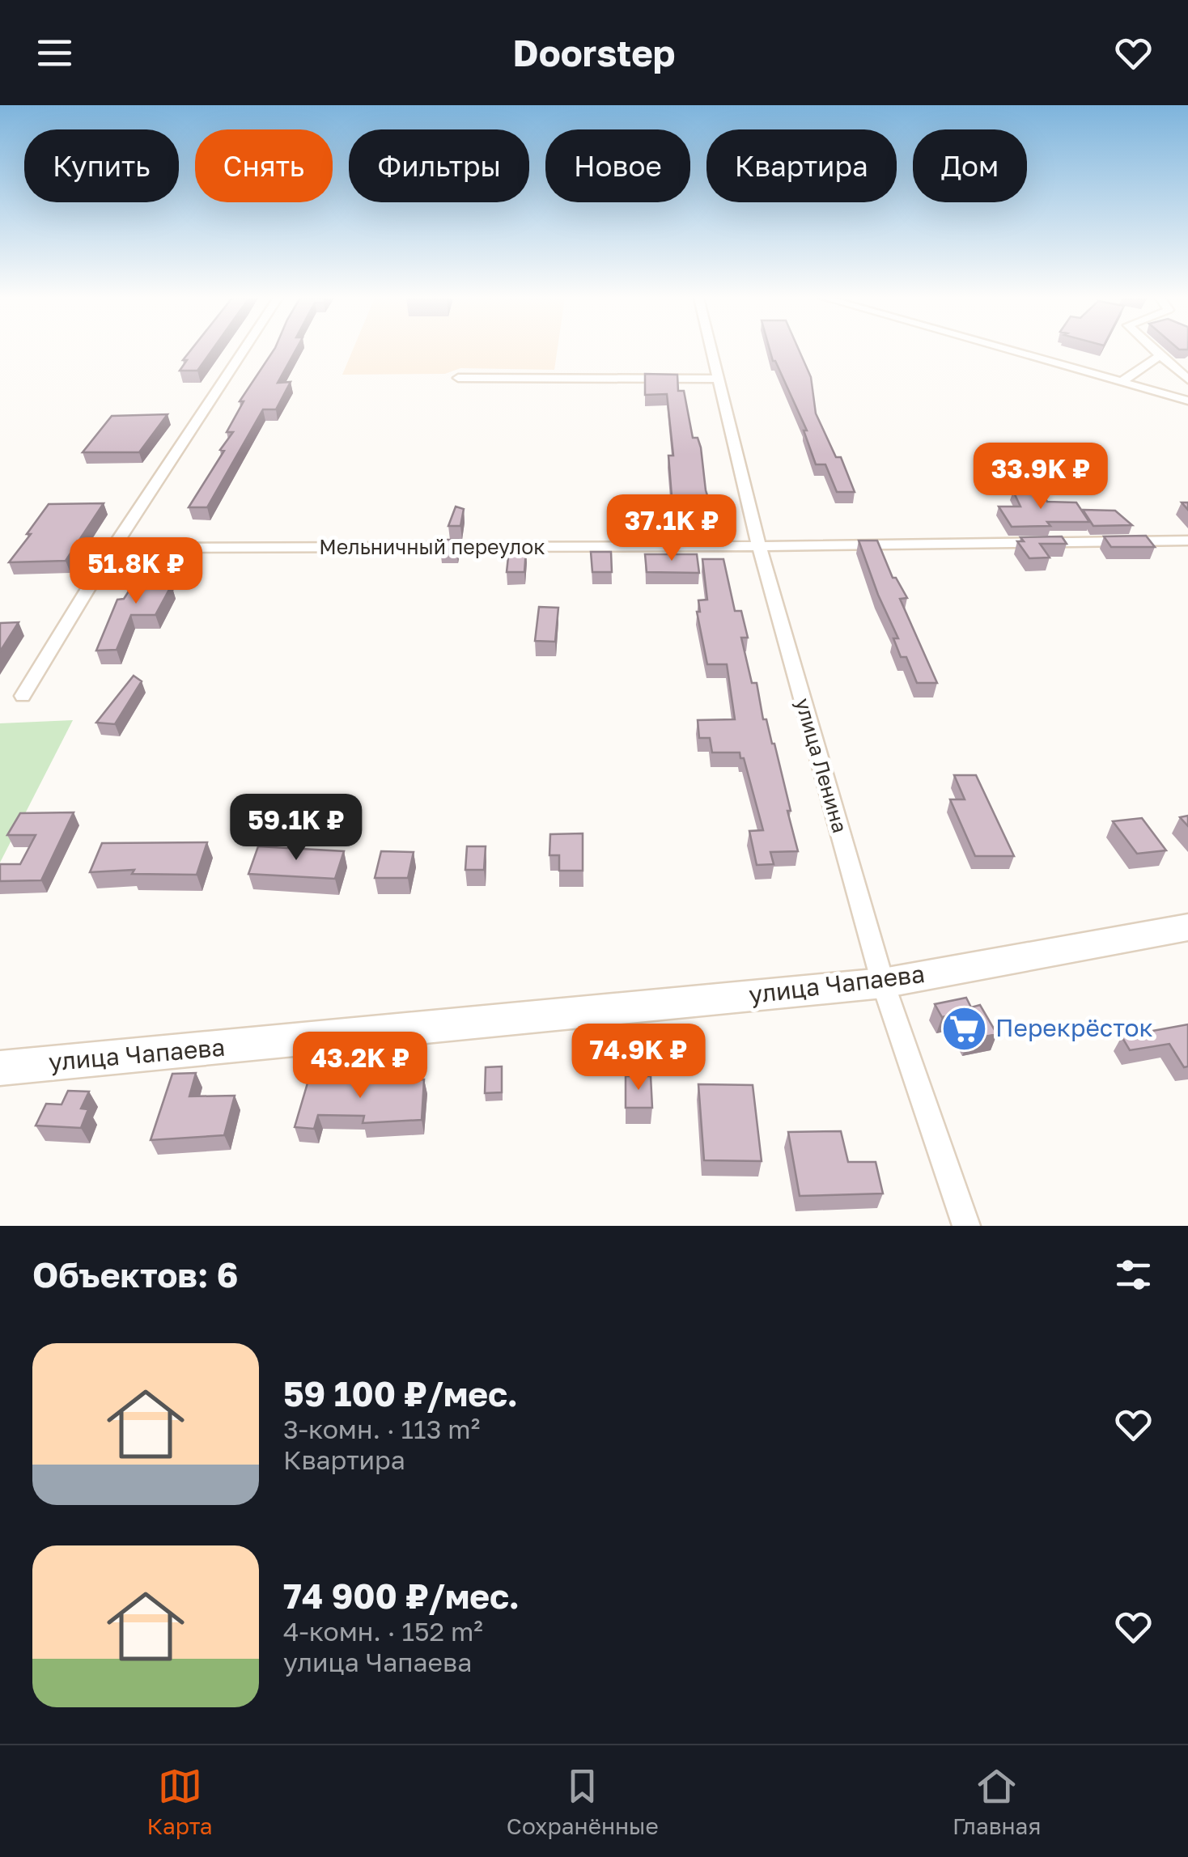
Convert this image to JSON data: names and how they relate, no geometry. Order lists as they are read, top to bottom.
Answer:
{
  "streets": {
    "main road": ["улица Чапаева"],
    "street": ["Мельничный переулок", "улица Ленина"]
  },
  "crossings": [
    ["Мельничный переулок", "улица Ленина"],
    ["улица Ленина", "улица Чапаева"]
  ],
  "places": {
    "supermarket": ["Перекрёсток"]
  },
  "page": {
    "header": "Doorstep",
    "chip": [
      "Купить",
      "Снять",
      "Фильтры",
      "Новое",
      "Квартира",
      "Дом"
    ],
    "price": [
      "33.9K ₽",
      "37.1K ₽",
      "51.8K ₽",
      "59.1K ₽",
      "74.9K ₽",
      "43.2K ₽"
    ],
    "heading": "Объектов: 6",
    "list": [
      {
        "name": "59 100 ₽/мес.",
        "note": "3-комн. · 113 m² · Квартира"
      },
      {
        "name": "74 900 ₽/мес.",
        "note": "4-комн. · 152 m² · улица Чапаева"
      }
    ],
    "tabs": ["Карта", "Сохранённые", "Главная"]
  }
}
